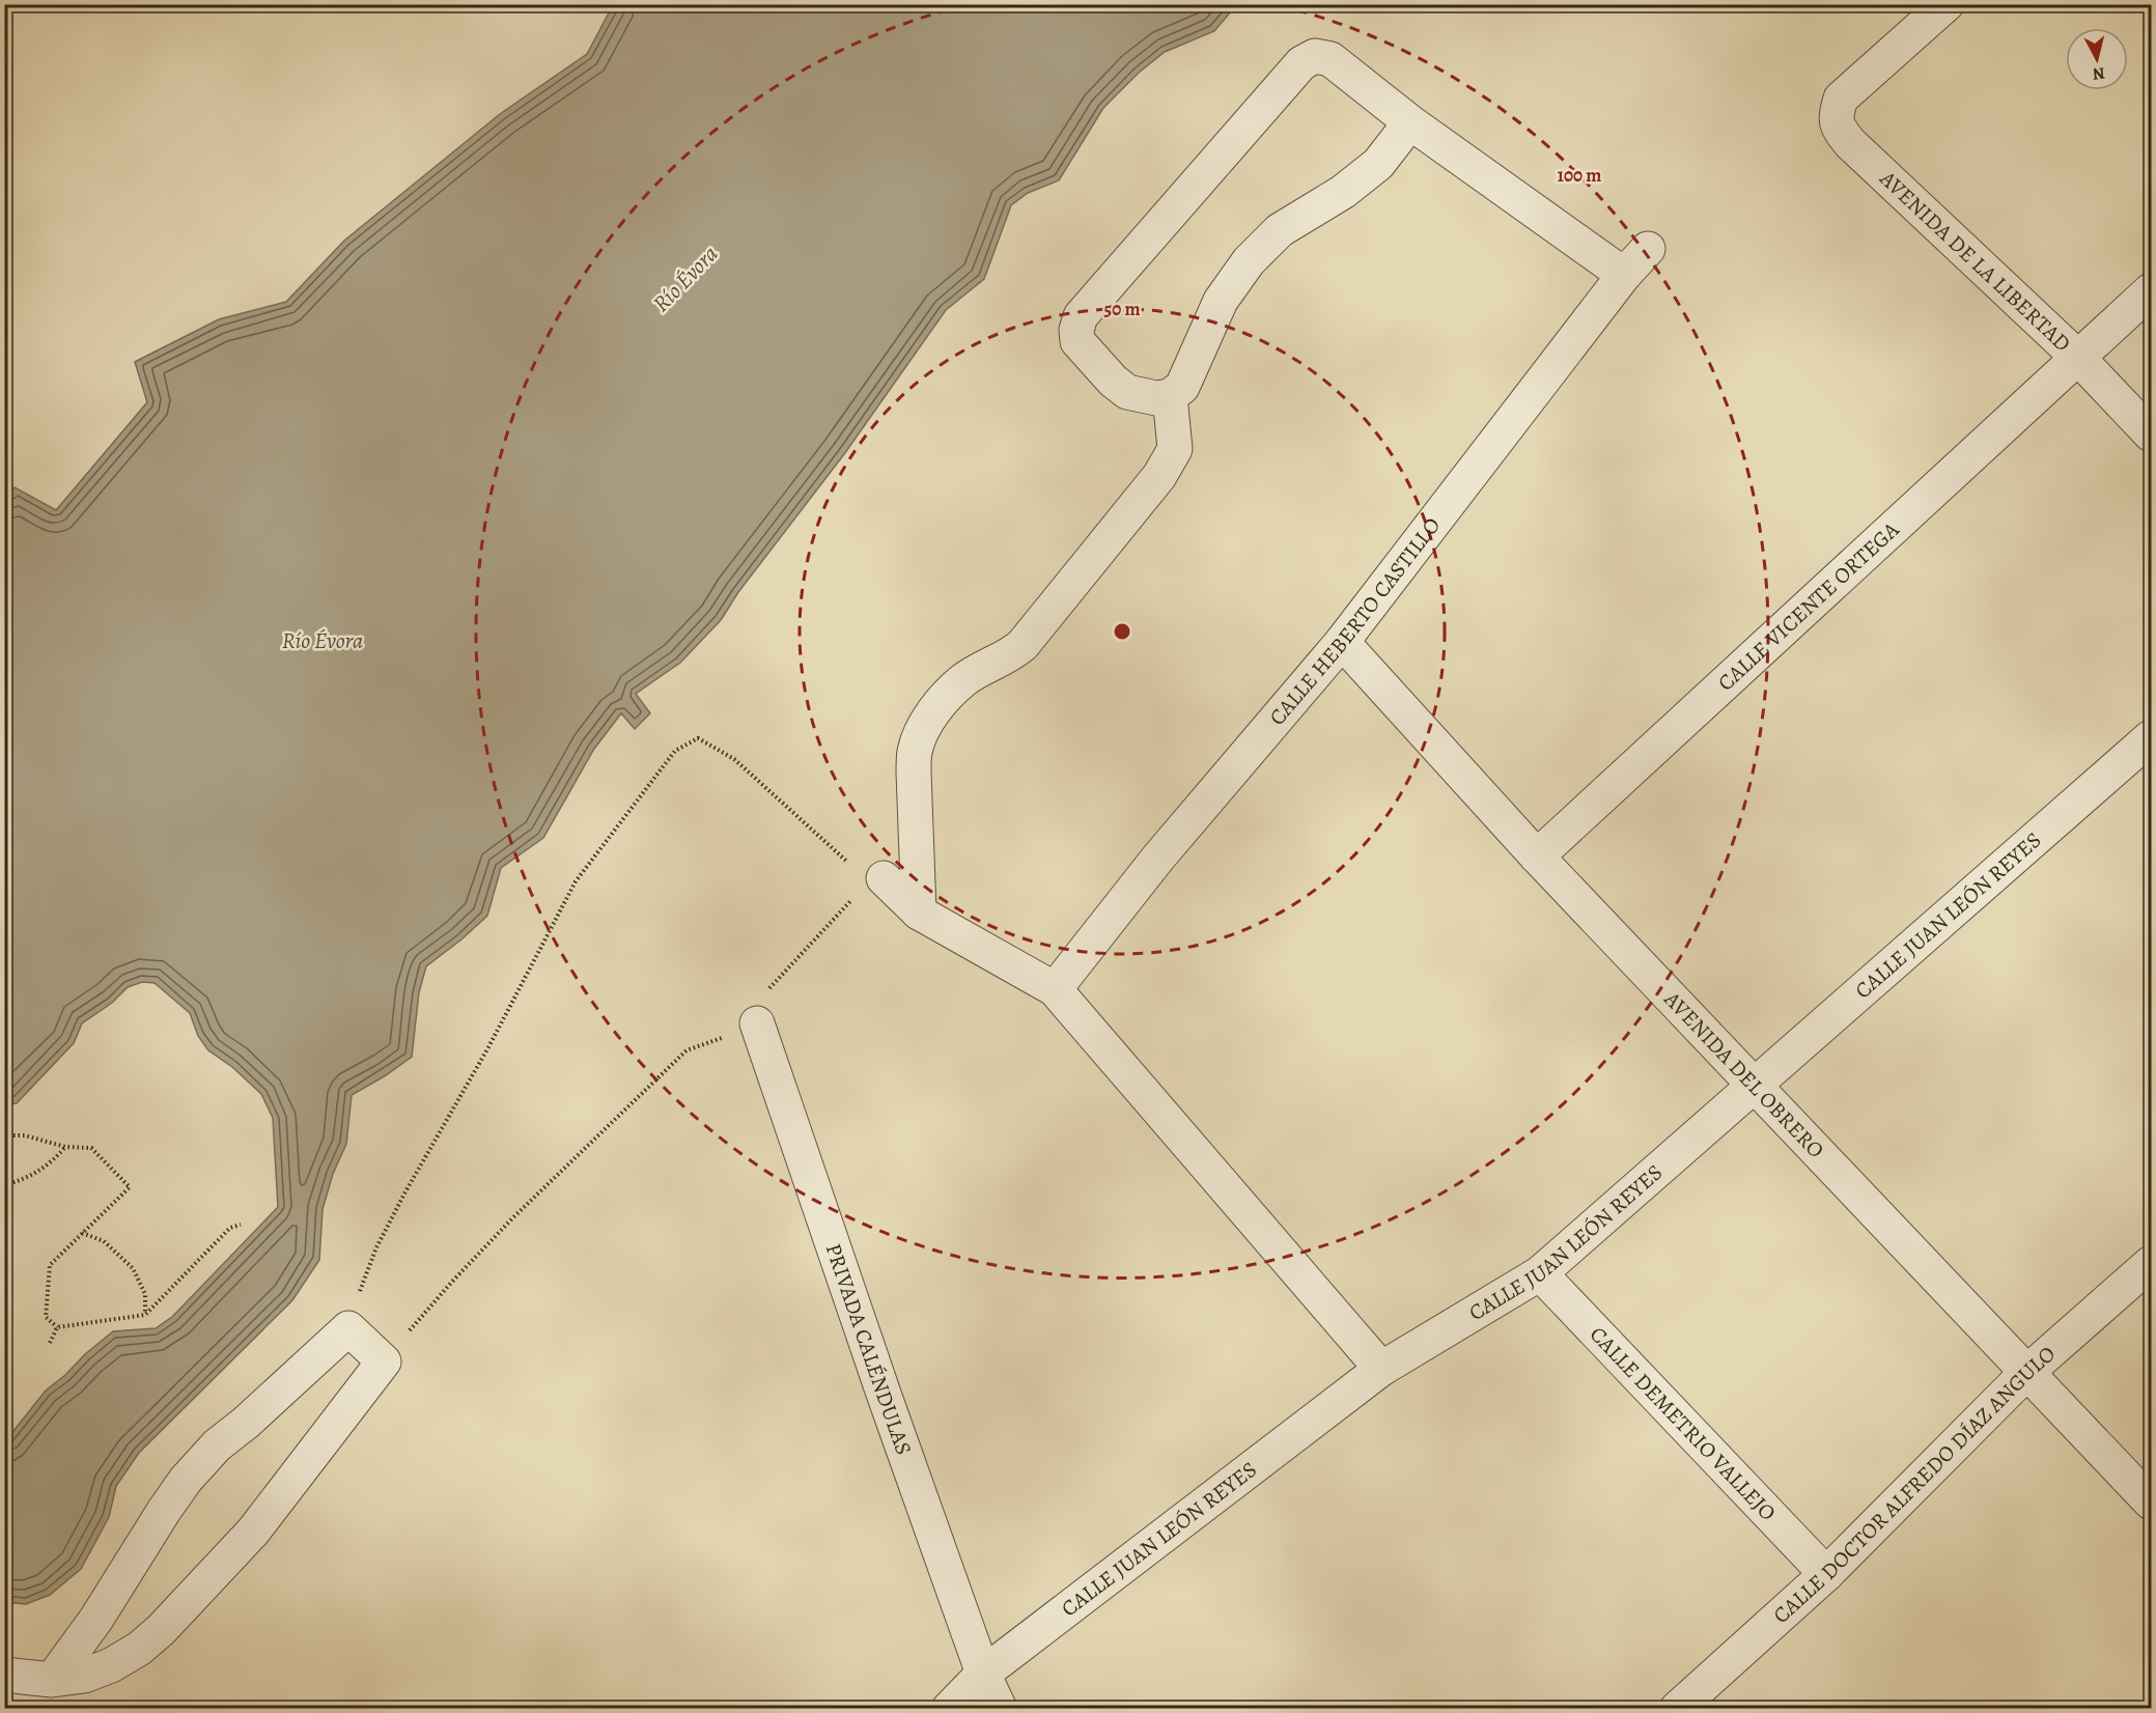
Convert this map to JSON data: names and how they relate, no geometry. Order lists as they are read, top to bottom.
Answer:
{
  "streets": {
    "street": [
      "AVENIDA DE LA LIBERTAD",
      "CALLE VICENTE ORTEGA",
      "CALLE HEBERTO CASTILLO",
      "CALLE JUAN LEÓN REYES",
      "AVENIDA DEL OBRERO",
      "PRIVADA CALÉNDULAS",
      "CALLE DEMETRIO VALLEJO",
      "CALLE DOCTOR ALFREDO DÍAZ ANGULO"
    ]
  },
  "crossings": [
    ["AVENIDA DE LA LIBERTAD", "CALLE VICENTE ORTEGA"],
    ["CALLE VICENTE ORTEGA", "AVENIDA DEL OBRERO"],
    ["CALLE HEBERTO CASTILLO", "AVENIDA DEL OBRERO"],
    ["CALLE JUAN LEÓN REYES", "AVENIDA DEL OBRERO"],
    ["CALLE JUAN LEÓN REYES", "PRIVADA CALÉNDULAS"],
    ["CALLE JUAN LEÓN REYES", "CALLE DEMETRIO VALLEJO"],
    ["AVENIDA DEL OBRERO", "CALLE DOCTOR ALFREDO DÍAZ ANGULO"],
    ["CALLE DEMETRIO VALLEJO", "CALLE DOCTOR ALFREDO DÍAZ ANGULO"]
  ],
  "water": ["Río Évora"],
  "north": "bottom",
  "rings": ["100 m", "50 m"]
}
